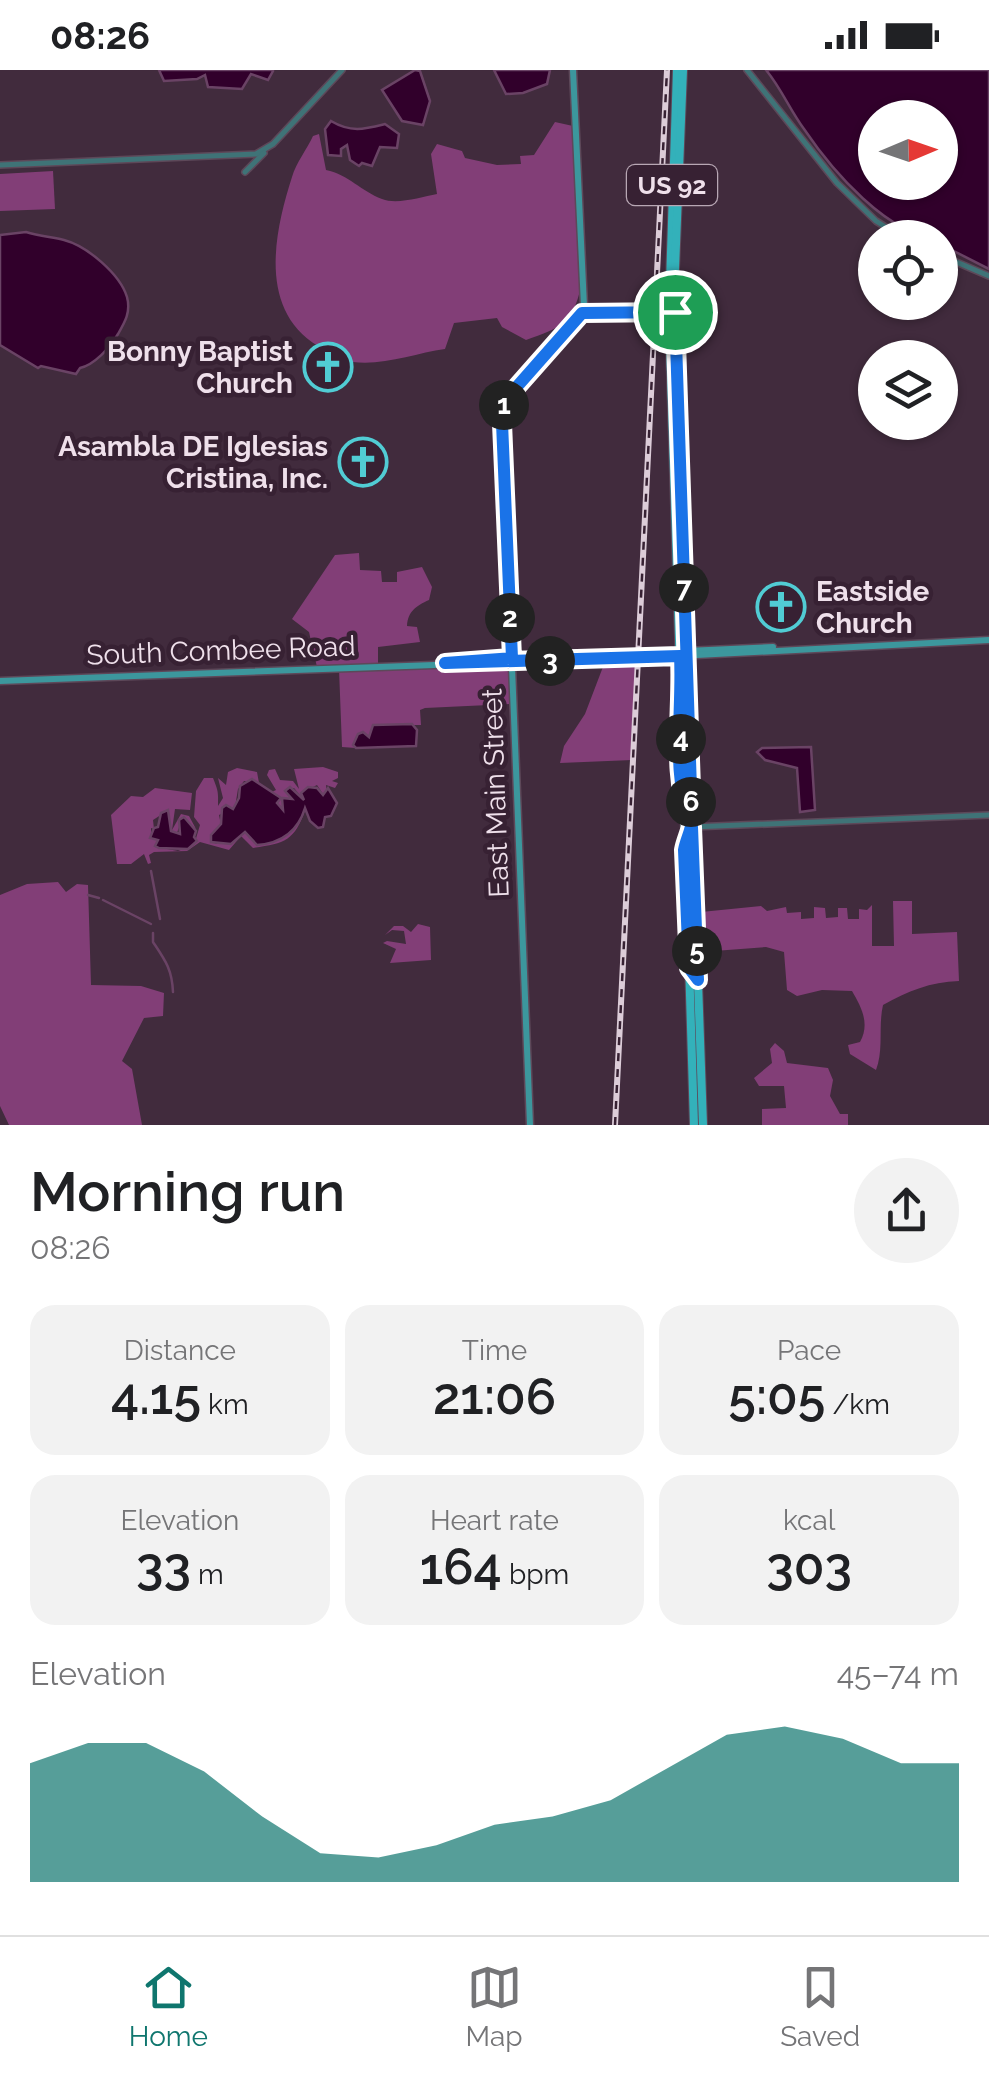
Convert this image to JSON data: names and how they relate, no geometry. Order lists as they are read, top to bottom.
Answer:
{
  "streets": {
    "main road": ["US 92", "South Combee Road", "East Main Street"]
  },
  "crossings": [
    ["US 92", "South Combee Road"],
    ["South Combee Road", "East Main Street"]
  ],
  "places": {
    "church": ["Bonny Baptist Church", "Asambla DE Iglesias Cristina, Inc.", "Eastside Church"]
  },
  "north": "right",
  "page": {
    "status": "08:26",
    "pins": [
      "1",
      "7",
      "2",
      "3",
      "4",
      "6",
      "5"
    ],
    "heading": ["Morning run", "08:26"],
    "stats": [
      ["Distance", "4.15 km"],
      ["Time", "21:06"],
      ["Pace", "5:05 /km"],
      ["Elevation", "33 m"],
      ["Heart rate", "164 bpm"],
      ["kcal", "303"]
    ],
    "chart": ["Elevation", "45–74 m"],
    "tabs": ["Home", "Map", "Saved"]
  }
}
